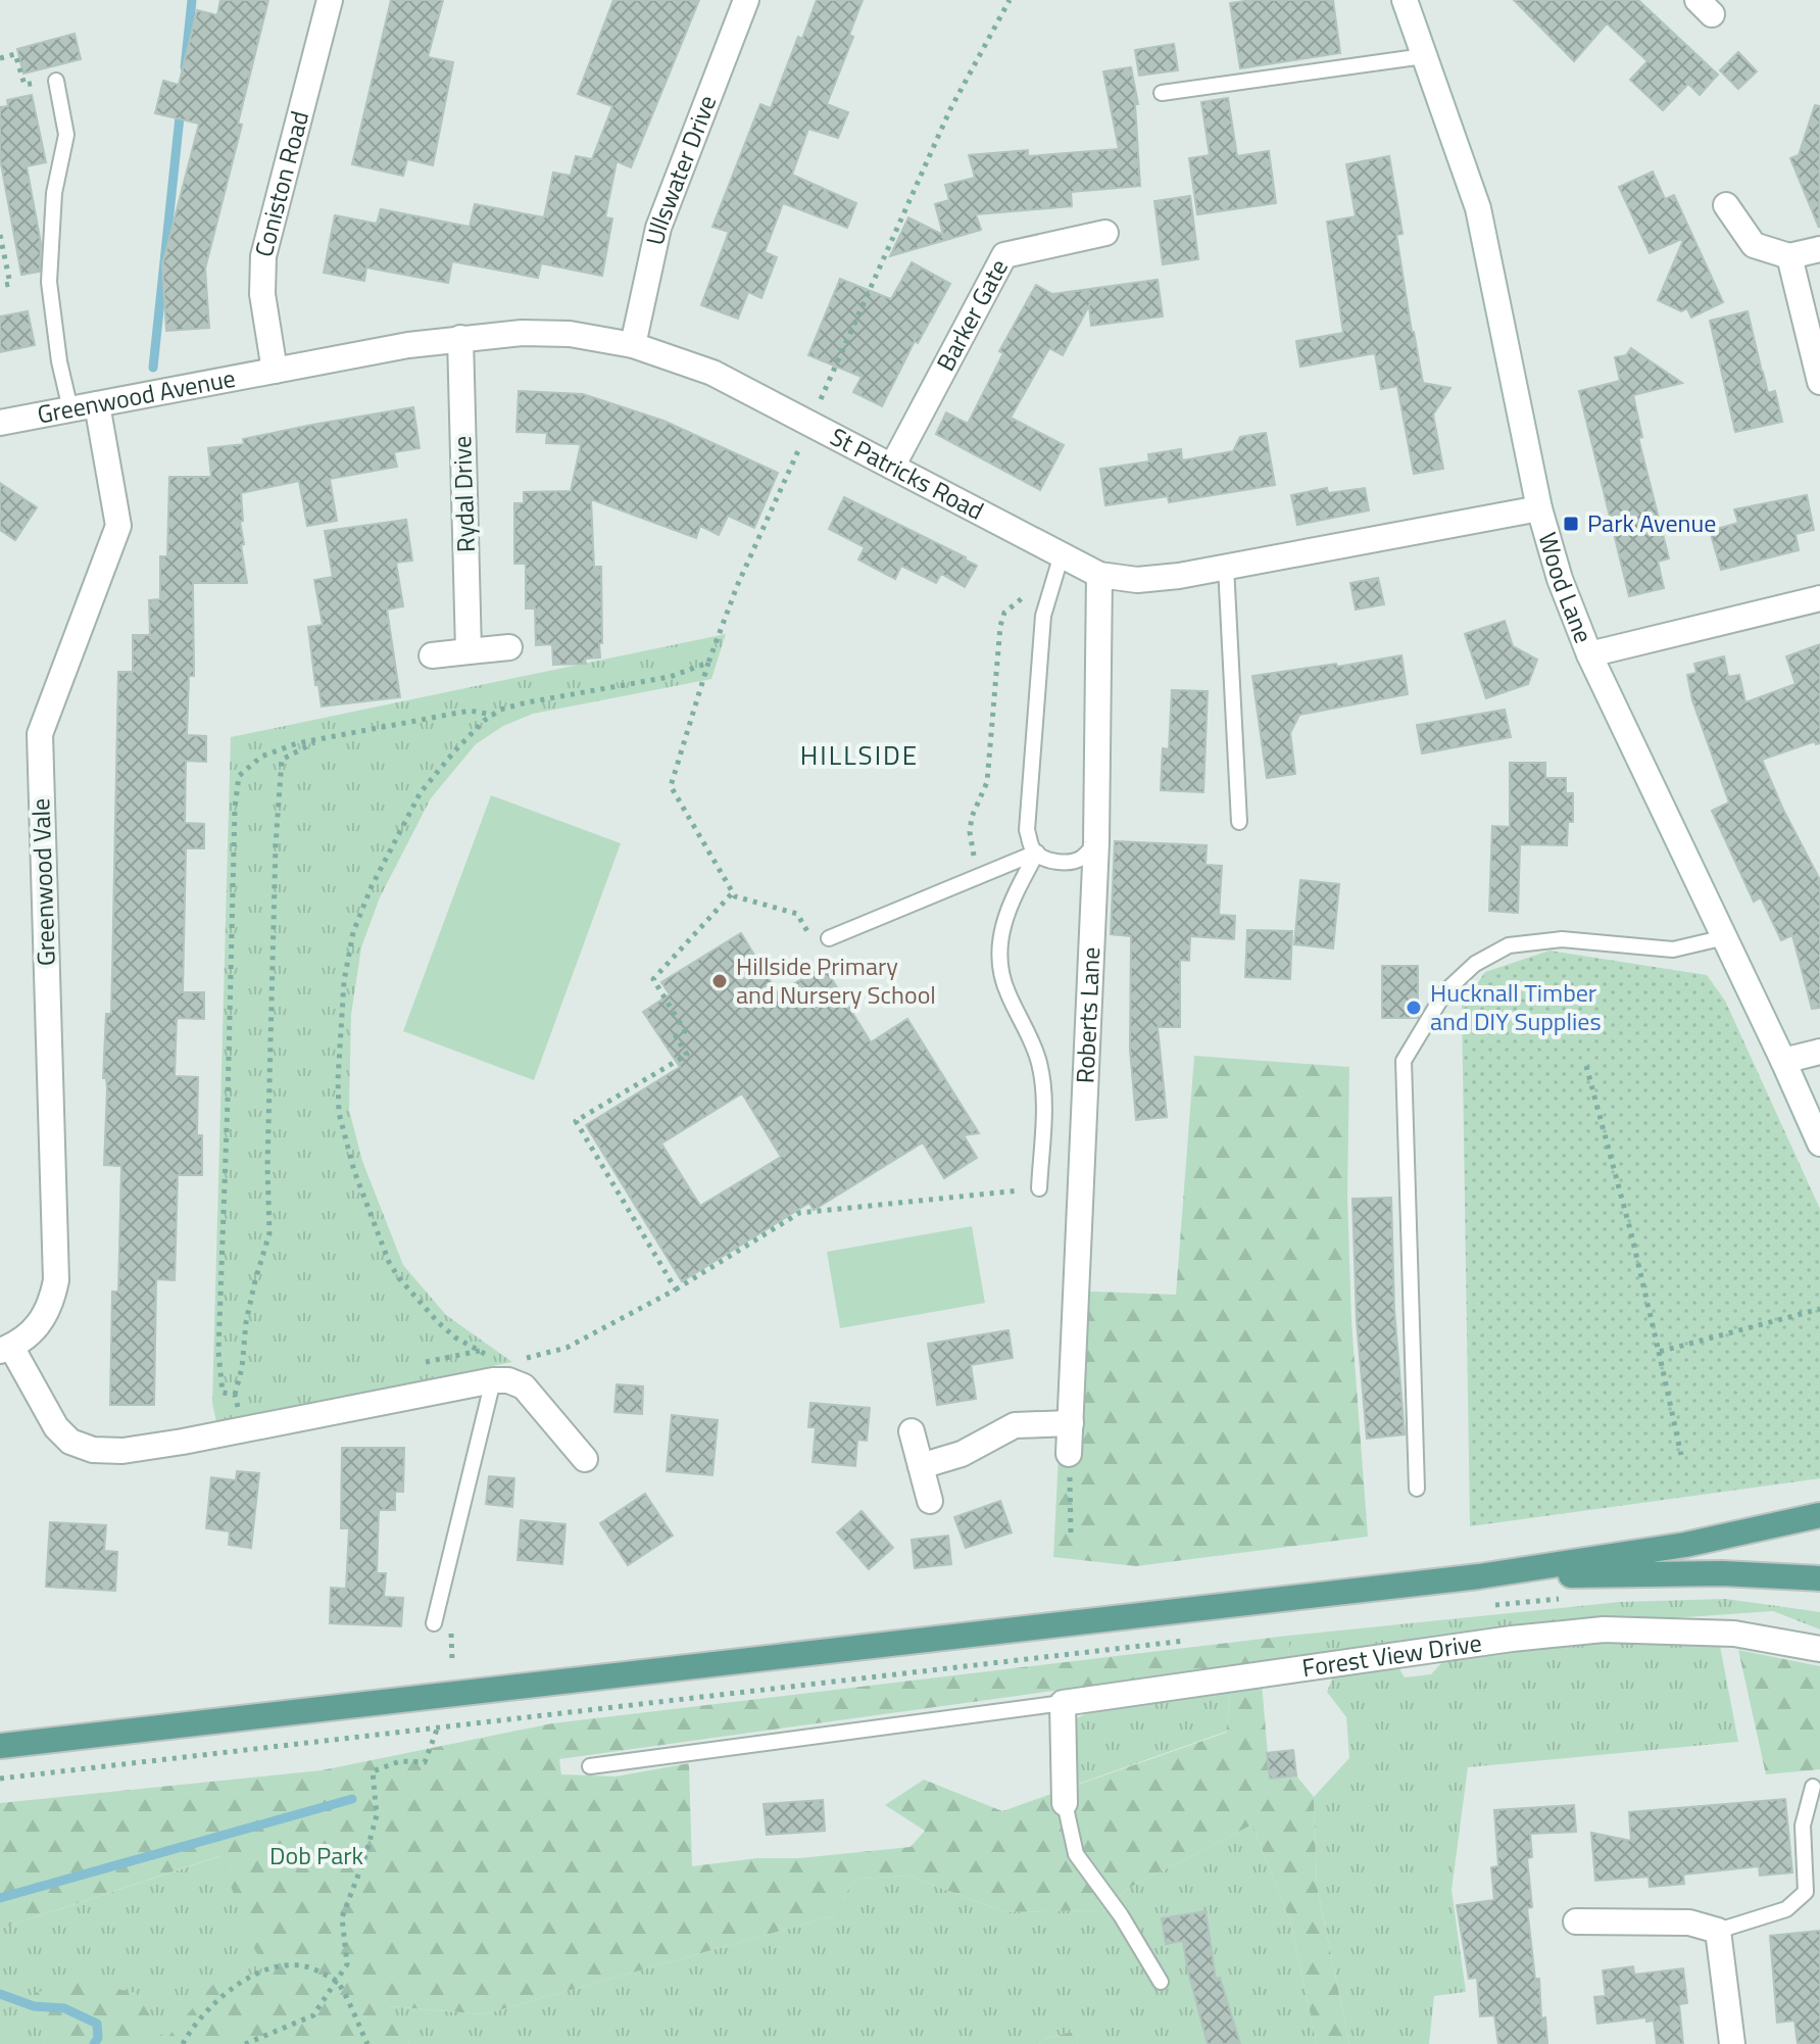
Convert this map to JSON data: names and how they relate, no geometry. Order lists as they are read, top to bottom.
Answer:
{
  "streets": {
    "street": [
      "Ullswater Drive",
      "Coniston Road",
      "Barker Gate",
      "Greenwood Avenue",
      "St Patricks Road",
      "Rydal Drive",
      "Wood Lane",
      "Greenwood Vale",
      "Roberts Lane",
      "Forest View Drive"
    ]
  },
  "crossings": [
    ["Ullswater Drive", "St Patricks Road"],
    ["Coniston Road", "Greenwood Avenue"],
    ["Coniston Road", "St Patricks Road"],
    ["Barker Gate", "St Patricks Road"],
    ["Greenwood Avenue", "St Patricks Road"],
    ["Greenwood Avenue", "Greenwood Vale"],
    ["St Patricks Road", "Rydal Drive"],
    ["St Patricks Road", "Wood Lane"],
    ["St Patricks Road", "Roberts Lane"]
  ],
  "districts": ["HILLSIDE"],
  "parks": ["Dob Park"],
  "places": {
    "transit": ["Park Avenue"],
    "other": ["Hillside Primary and Nursery School", "Hucknall Timber and DIY Supplies"]
  }
}
